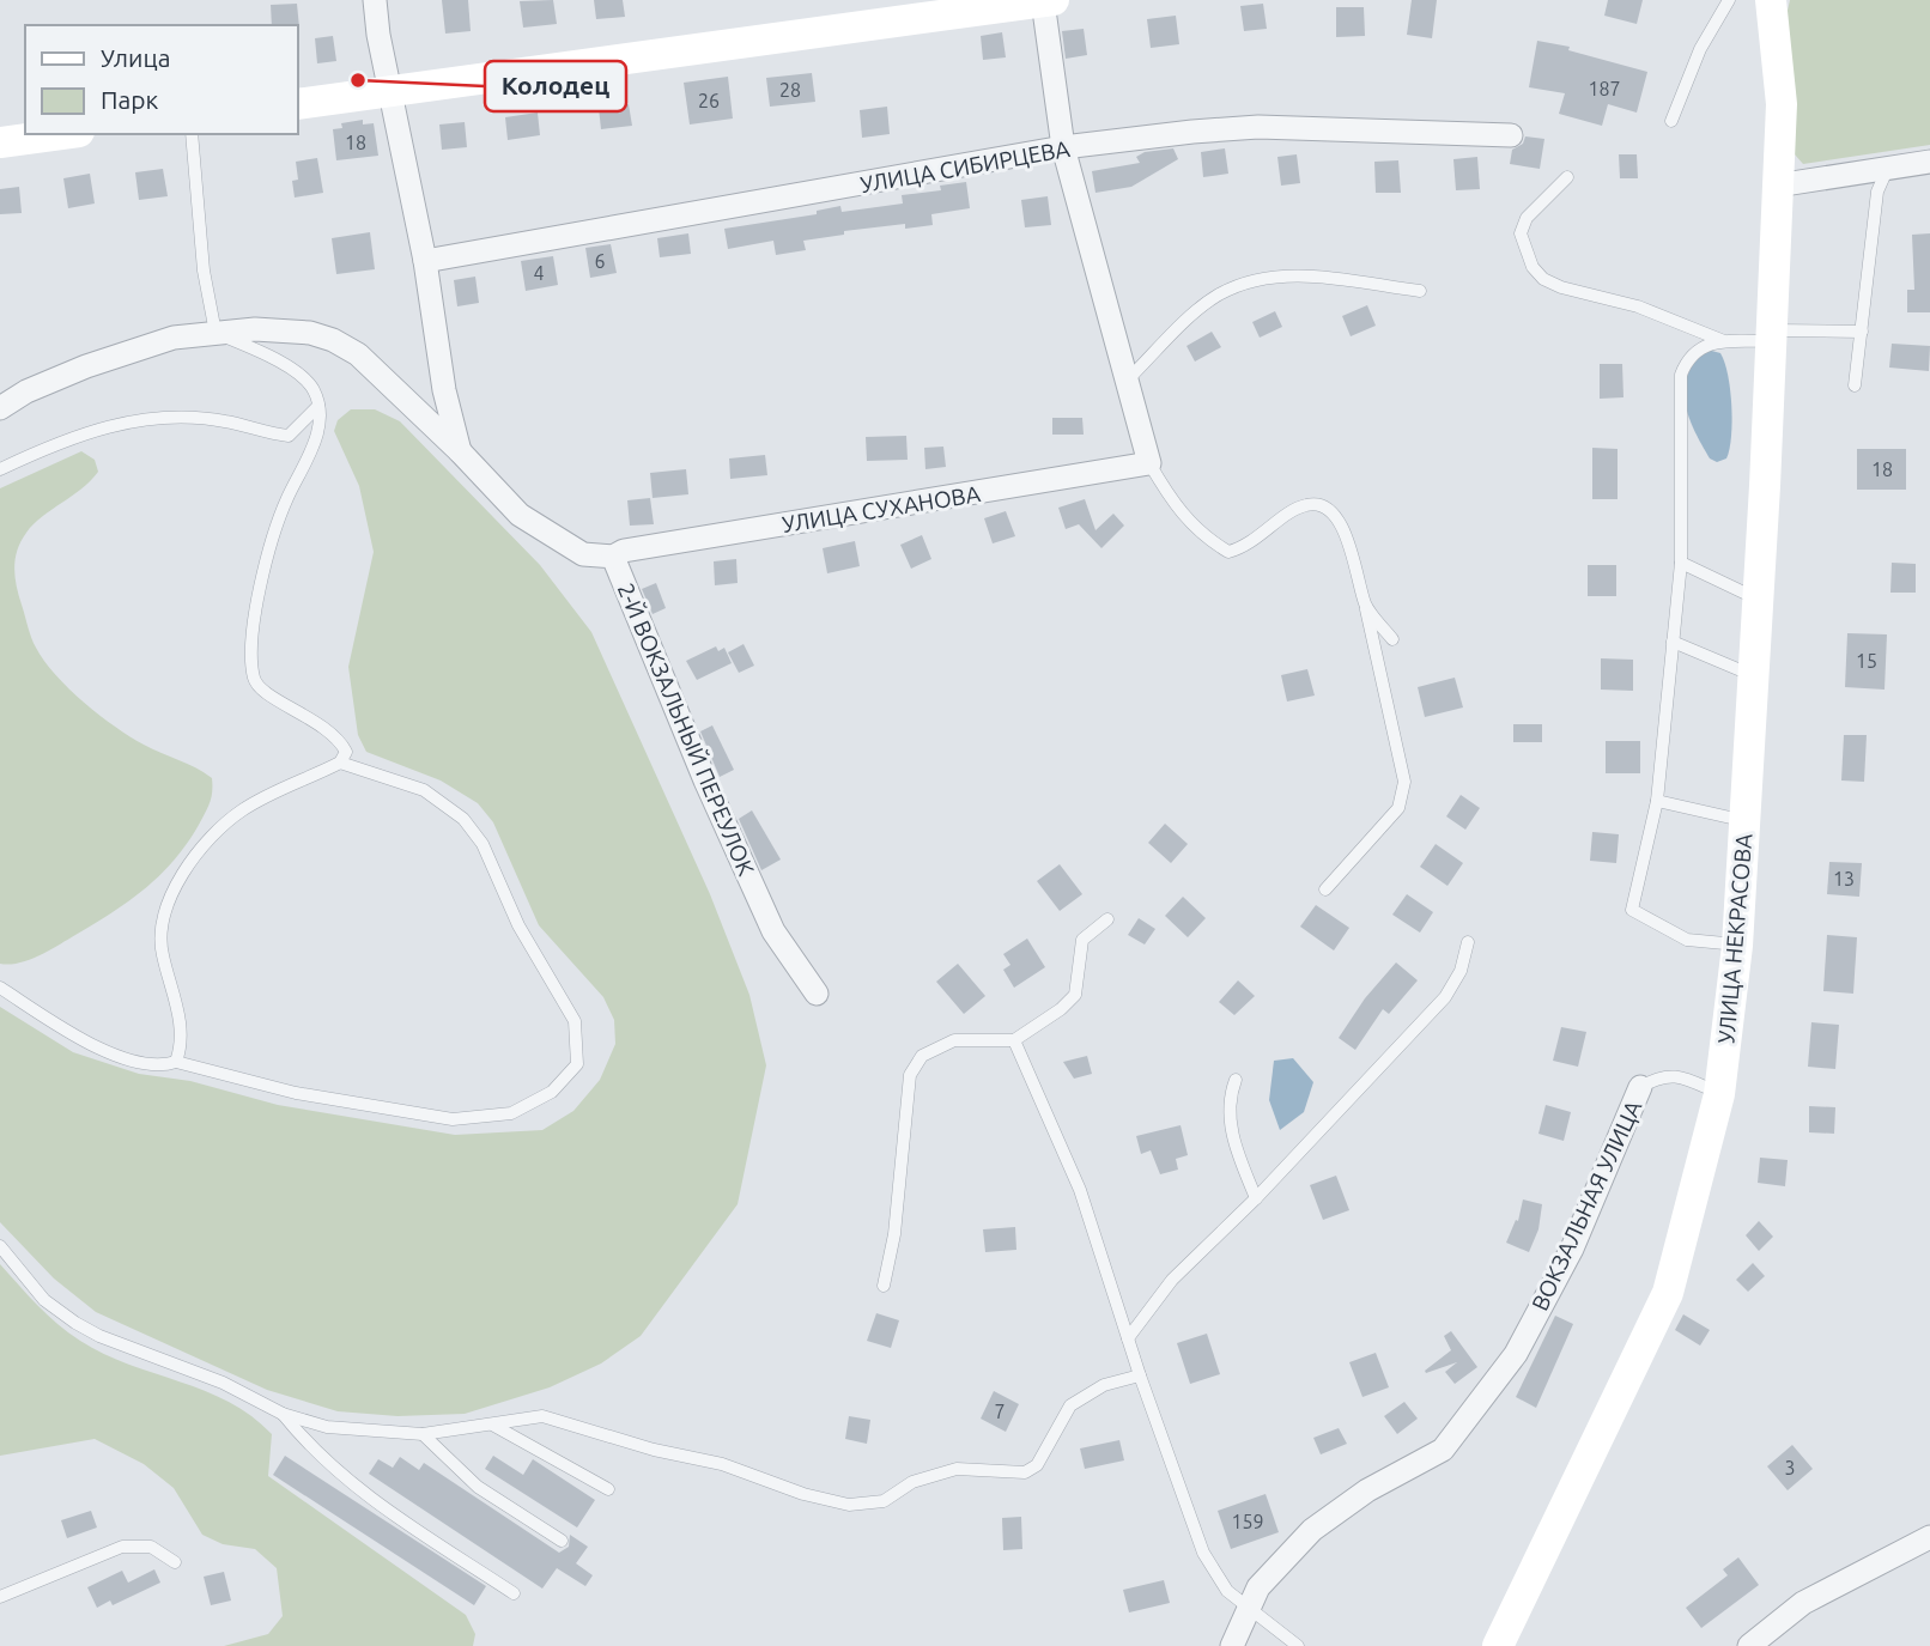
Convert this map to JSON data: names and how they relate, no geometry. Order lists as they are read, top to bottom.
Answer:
{
  "streets": {
    "main road": ["УЛИЦА НЕКРАСОВА"],
    "street": [
      "УЛИЦА СИБИРЦЕВА",
      "УЛИЦА СУХАНОВА",
      "2-Й ВОКЗАЛЬНЫЙ ПЕРЕУЛОК",
      "ВОКЗАЛЬНАЯ УЛИЦА"
    ]
  },
  "crossings": [
    ["УЛИЦА СУХАНОВА", "2-Й ВОКЗАЛЬНЫЙ ПЕРЕУЛОК"]
  ],
  "places": ["Колодец"],
  "house_numbers": [
    "187",
    "28",
    "26",
    "18",
    "6",
    "4",
    "18",
    "15",
    "13",
    "7",
    "3",
    "159"
  ],
  "legend": ["Улица", "Парк"]
}
